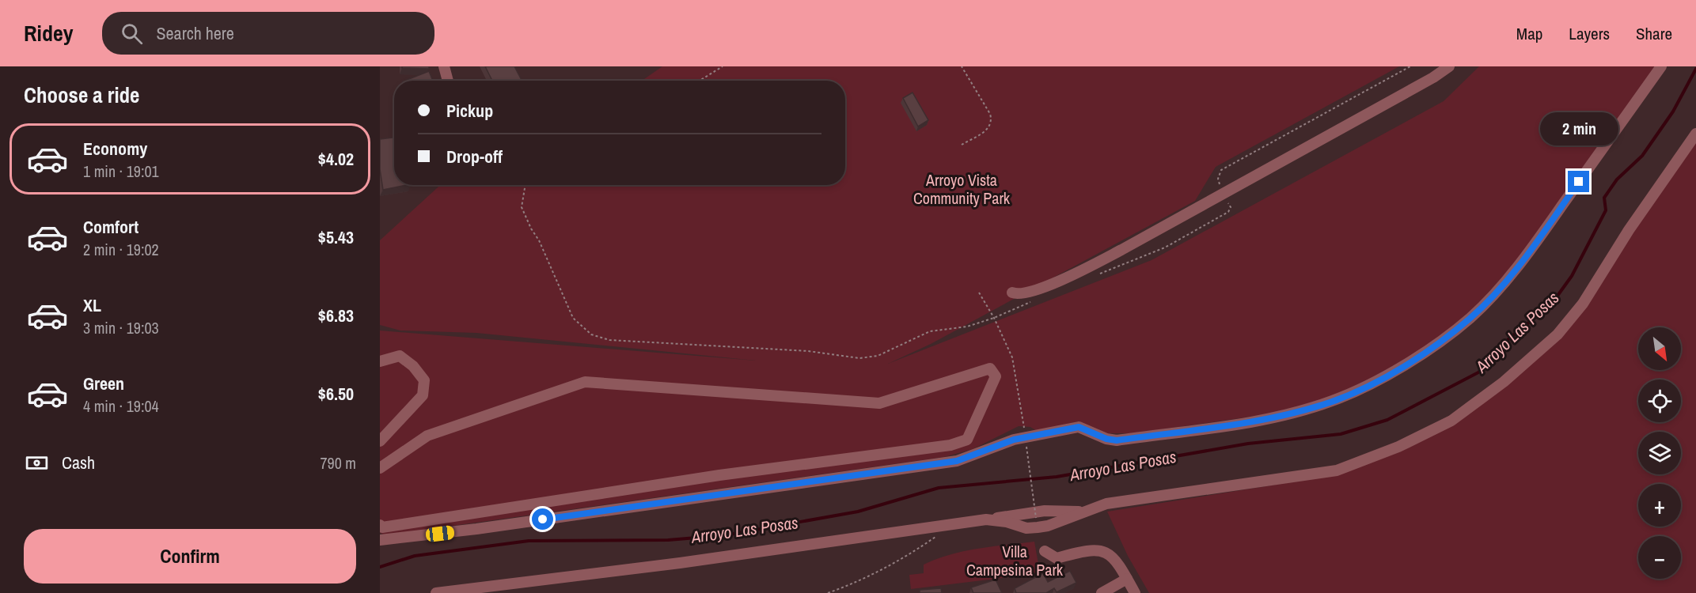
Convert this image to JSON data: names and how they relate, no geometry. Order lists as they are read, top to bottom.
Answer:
{
  "water": ["Arroyo Las Posas"],
  "parks": ["Arroyo Vista Community Park", "Villa Campesina Park"],
  "north": "bottom right",
  "page": {
    "header": "Ridey",
    "search": "Search here",
    "nav": ["Map", "Layers", "Share"],
    "heading": "Choose a ride",
    "banner": ["Pickup", "Drop-off"],
    "bubble": "2 min",
    "list": [
      {
        "name": "Economy",
        "note": "1 min · 19:01",
        "value": "$4.02"
      },
      {
        "name": "Comfort",
        "note": "2 min · 19:02",
        "value": "$5.43"
      },
      {
        "name": "XL",
        "note": "3 min · 19:03",
        "value": "$6.83"
      },
      {
        "name": "Green",
        "note": "4 min · 19:04",
        "value": "$6.50"
      }
    ],
    "map_buttons": ["+", "−"],
    "pay": ["Cash", "790 m"],
    "buttons": "Confirm"
  }
}
